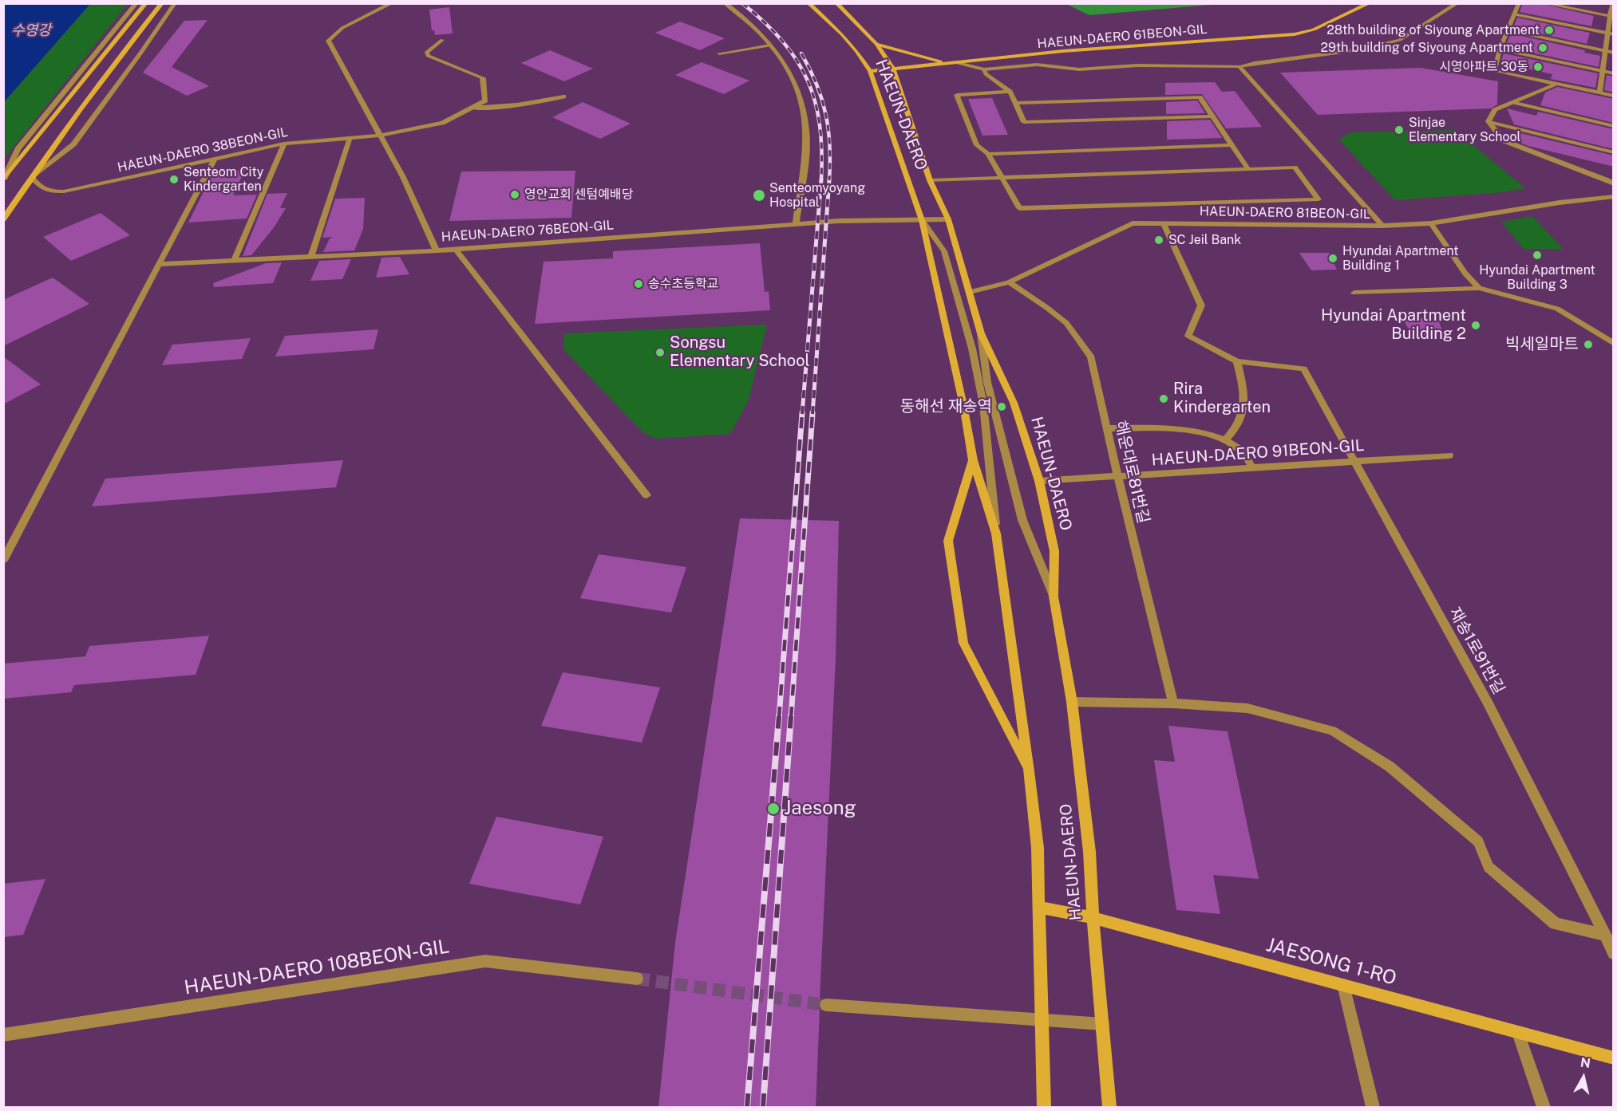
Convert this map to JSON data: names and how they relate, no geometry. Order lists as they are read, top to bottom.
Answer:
{
  "streets": {
    "main road": ["HAEUN-DAERO 61BEON-GIL", "HAEUN-DAERO", "JAESONG 1-RO"],
    "street": [
      "HAEUN-DAERO 38BEON-GIL",
      "HAEUN-DAERO 81BEON-GIL",
      "HAEUN-DAERO 76BEON-GIL",
      "HAEUN-DAERO 91BEON-GIL",
      "해운대로81번길",
      "재송1로91번길",
      "HAEUN-DAERO 108BEON-GIL"
    ]
  },
  "crossings": [
    ["HAEUN-DAERO 61BEON-GIL", "HAEUN-DAERO"],
    ["HAEUN-DAERO", "HAEUN-DAERO 81BEON-GIL"],
    ["HAEUN-DAERO", "HAEUN-DAERO 76BEON-GIL"],
    ["HAEUN-DAERO", "HAEUN-DAERO 91BEON-GIL"],
    ["HAEUN-DAERO", "JAESONG 1-RO"],
    ["HAEUN-DAERO 81BEON-GIL", "해운대로81번길"],
    ["HAEUN-DAERO 91BEON-GIL", "해운대로81번길"],
    ["HAEUN-DAERO 91BEON-GIL", "재송1로91번길"]
  ],
  "water": ["수영강"],
  "places": [
    "28th building of Siyoung Apartment",
    "29th building of Siyoung Apartment",
    "시영아파트 30동",
    "Sinjae Elementary School",
    "Senteom City Kindergarten",
    "영안교회 센텀예배당",
    "Senteomyoyang Hospital",
    "SC Jeil Bank",
    "Hyundai Apartment Building 3",
    "Hyundai Apartment Building 1",
    "송수초등학교",
    "Hyundai Apartment Building 2",
    "빅세일마트",
    "Songsu Elementary School",
    "Rira Kindergarten",
    "동해선 재송역",
    "Jaesong"
  ],
  "north": "top"
}
